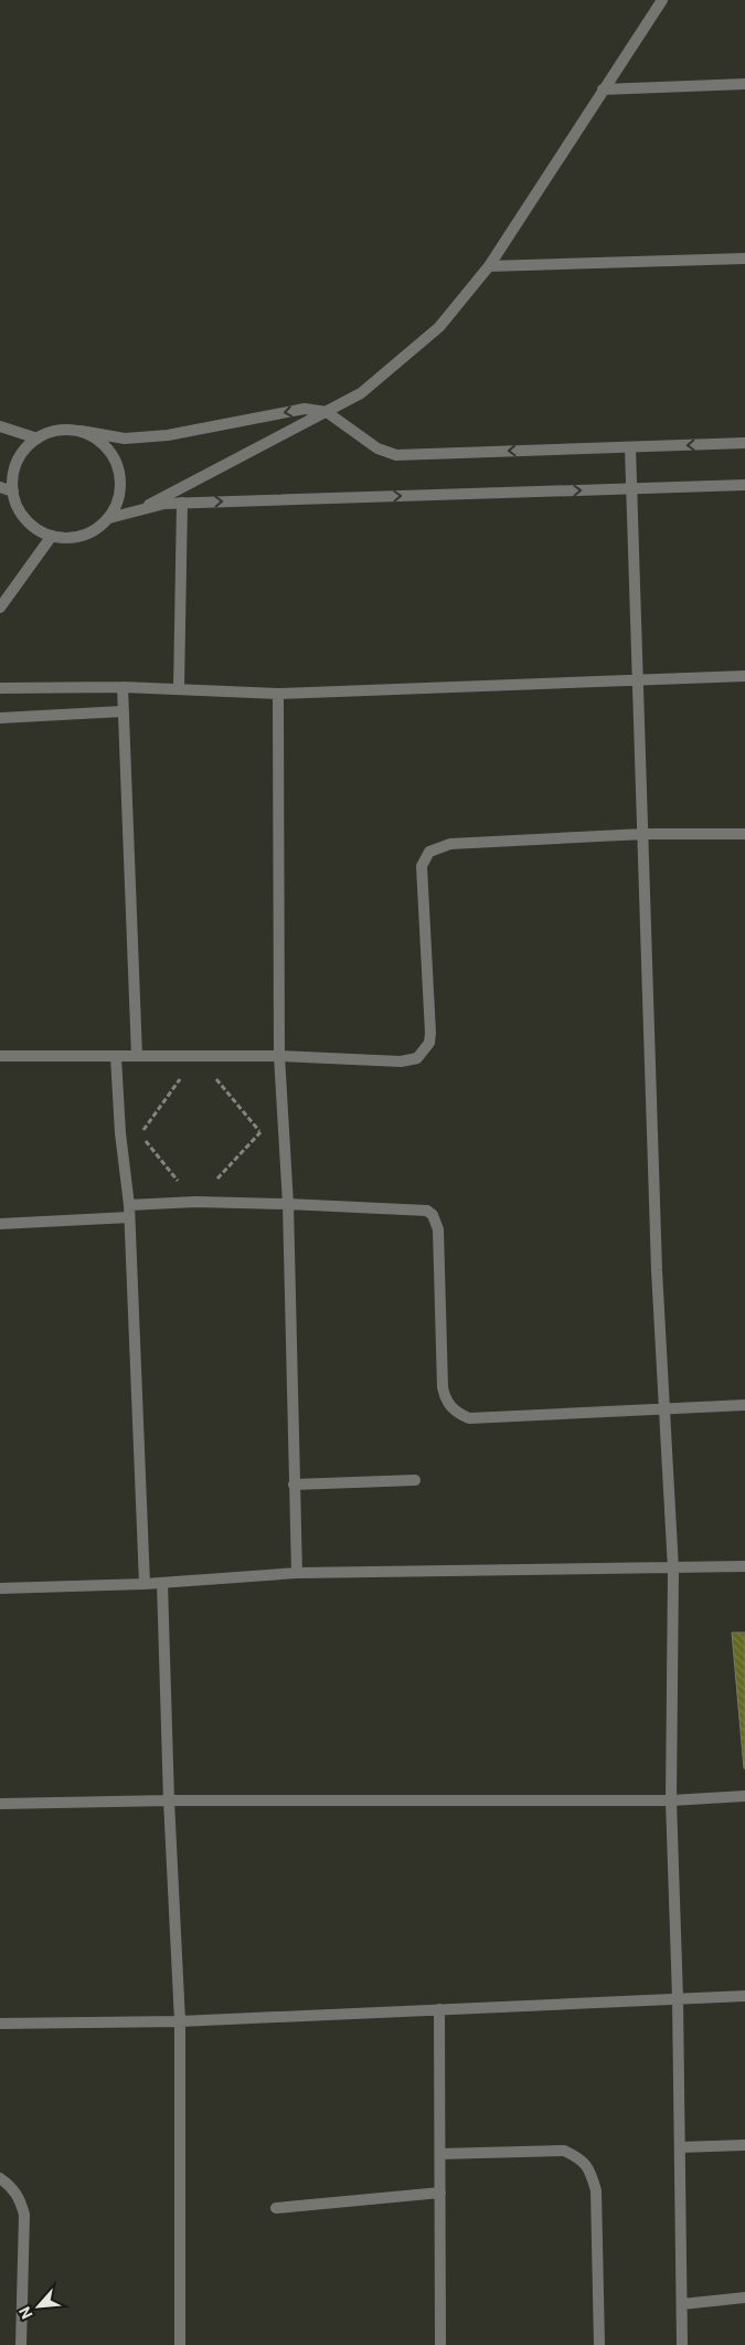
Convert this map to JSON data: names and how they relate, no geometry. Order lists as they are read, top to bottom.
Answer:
{
  "north": "bottom left"
}
